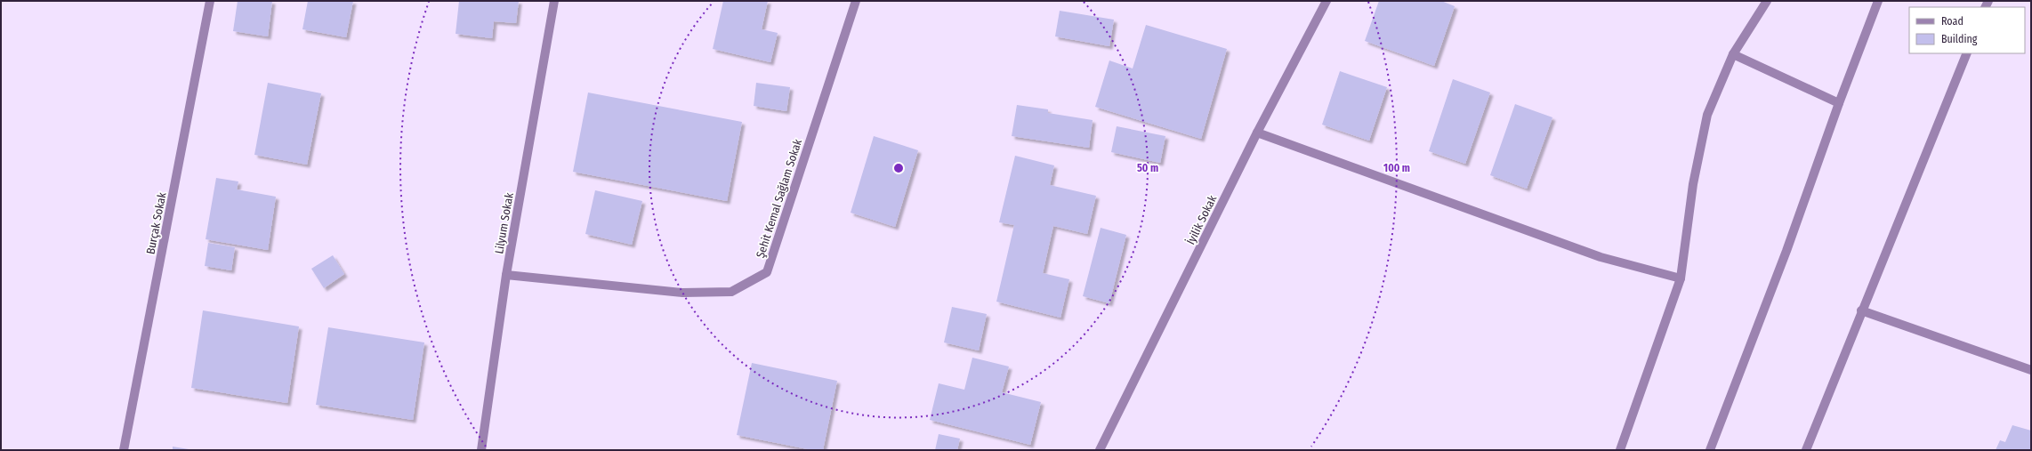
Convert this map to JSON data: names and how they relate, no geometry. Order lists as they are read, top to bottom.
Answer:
{
  "streets": {
    "street": [
      "Şehit Kemal Sağlam Sokak",
      "İyilik Sokak",
      "Burçak Sokak",
      "Lilyum Sokak"
    ]
  },
  "crossings": [
    ["Şehit Kemal Sağlam Sokak", "Lilyum Sokak"]
  ],
  "legend": ["Road", "Building"],
  "rings": ["50 m", "100 m"]
}
